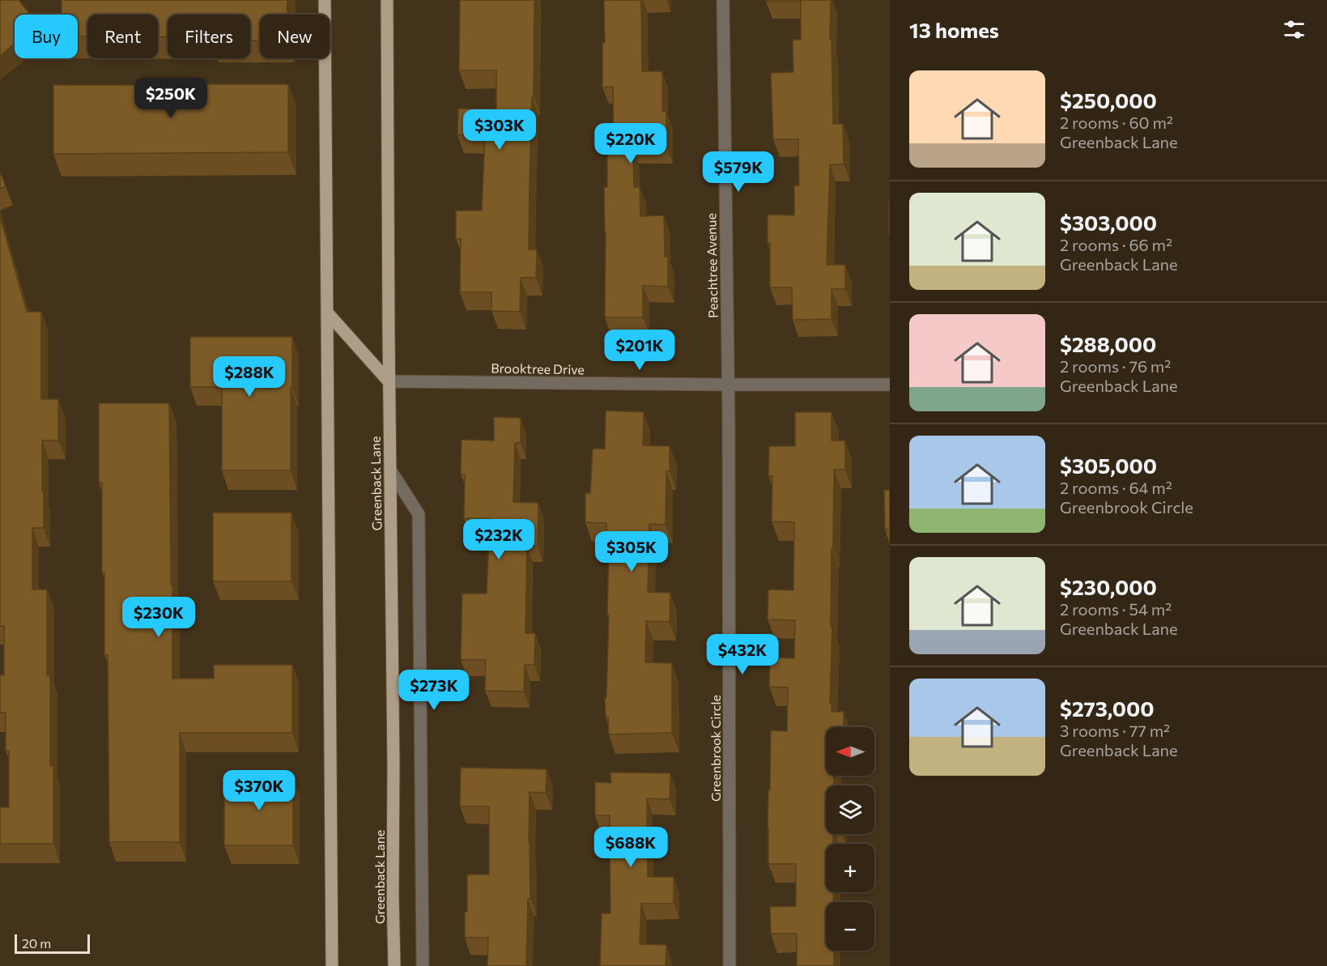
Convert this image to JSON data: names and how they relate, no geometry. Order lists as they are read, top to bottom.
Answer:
{
  "streets": {
    "main road": ["Greenback Lane"],
    "street": ["Peachtree Avenue", "Brooktree Drive", "Greenbrook Circle"]
  },
  "crossings": [
    ["Peachtree Avenue", "Brooktree Drive"],
    ["Peachtree Avenue", "Greenbrook Circle"],
    ["Brooktree Drive", "Greenback Lane"],
    ["Brooktree Drive", "Greenbrook Circle"]
  ],
  "scale_bar": "20 m",
  "north": "left",
  "page": {
    "heading": "13 homes",
    "chip": [
      "Buy",
      "Rent",
      "Filters",
      "New"
    ],
    "list": [
      {
        "name": "$250,000",
        "note": "2 rooms · 60 m² · Greenback Lane"
      },
      {
        "name": "$303,000",
        "note": "2 rooms · 66 m² · Greenback Lane"
      },
      {
        "name": "$288,000",
        "note": "2 rooms · 76 m² · Greenback Lane"
      },
      {
        "name": "$305,000",
        "note": "2 rooms · 64 m² · Greenbrook Circle"
      },
      {
        "name": "$230,000",
        "note": "2 rooms · 54 m² · Greenback Lane"
      },
      {
        "name": "$273,000",
        "note": "3 rooms · 77 m² · Greenback Lane"
      }
    ],
    "price": [
      "$250K",
      "$303K",
      "$220K",
      "$579K",
      "$201K",
      "$288K",
      "$232K",
      "$305K",
      "$230K",
      "$432K",
      "$273K",
      "$370K",
      "$688K"
    ],
    "map_buttons": ["+", "−"],
    "scale": "20 m"
  }
}
